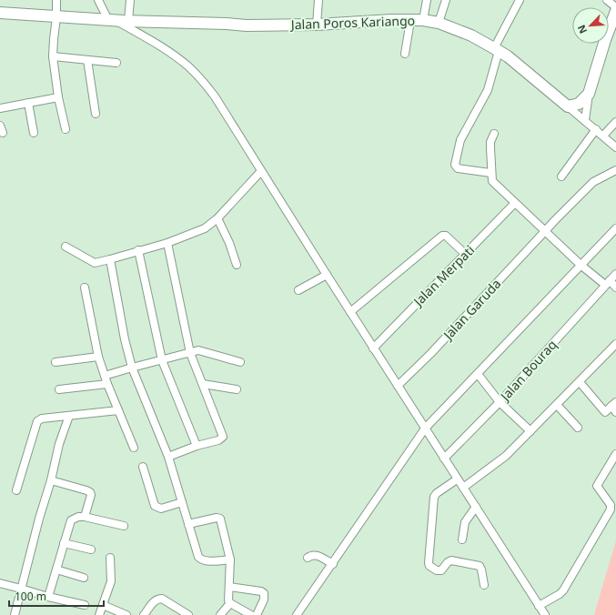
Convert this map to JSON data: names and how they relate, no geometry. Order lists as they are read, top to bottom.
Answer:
{
  "streets": {
    "main road": ["Jalan Poros Kariango"],
    "street": ["Jalan Merpati", "Jalan Garuda", "Jalan Bouraq"]
  },
  "scale_bar": "100 m",
  "north": "bottom left"
}
